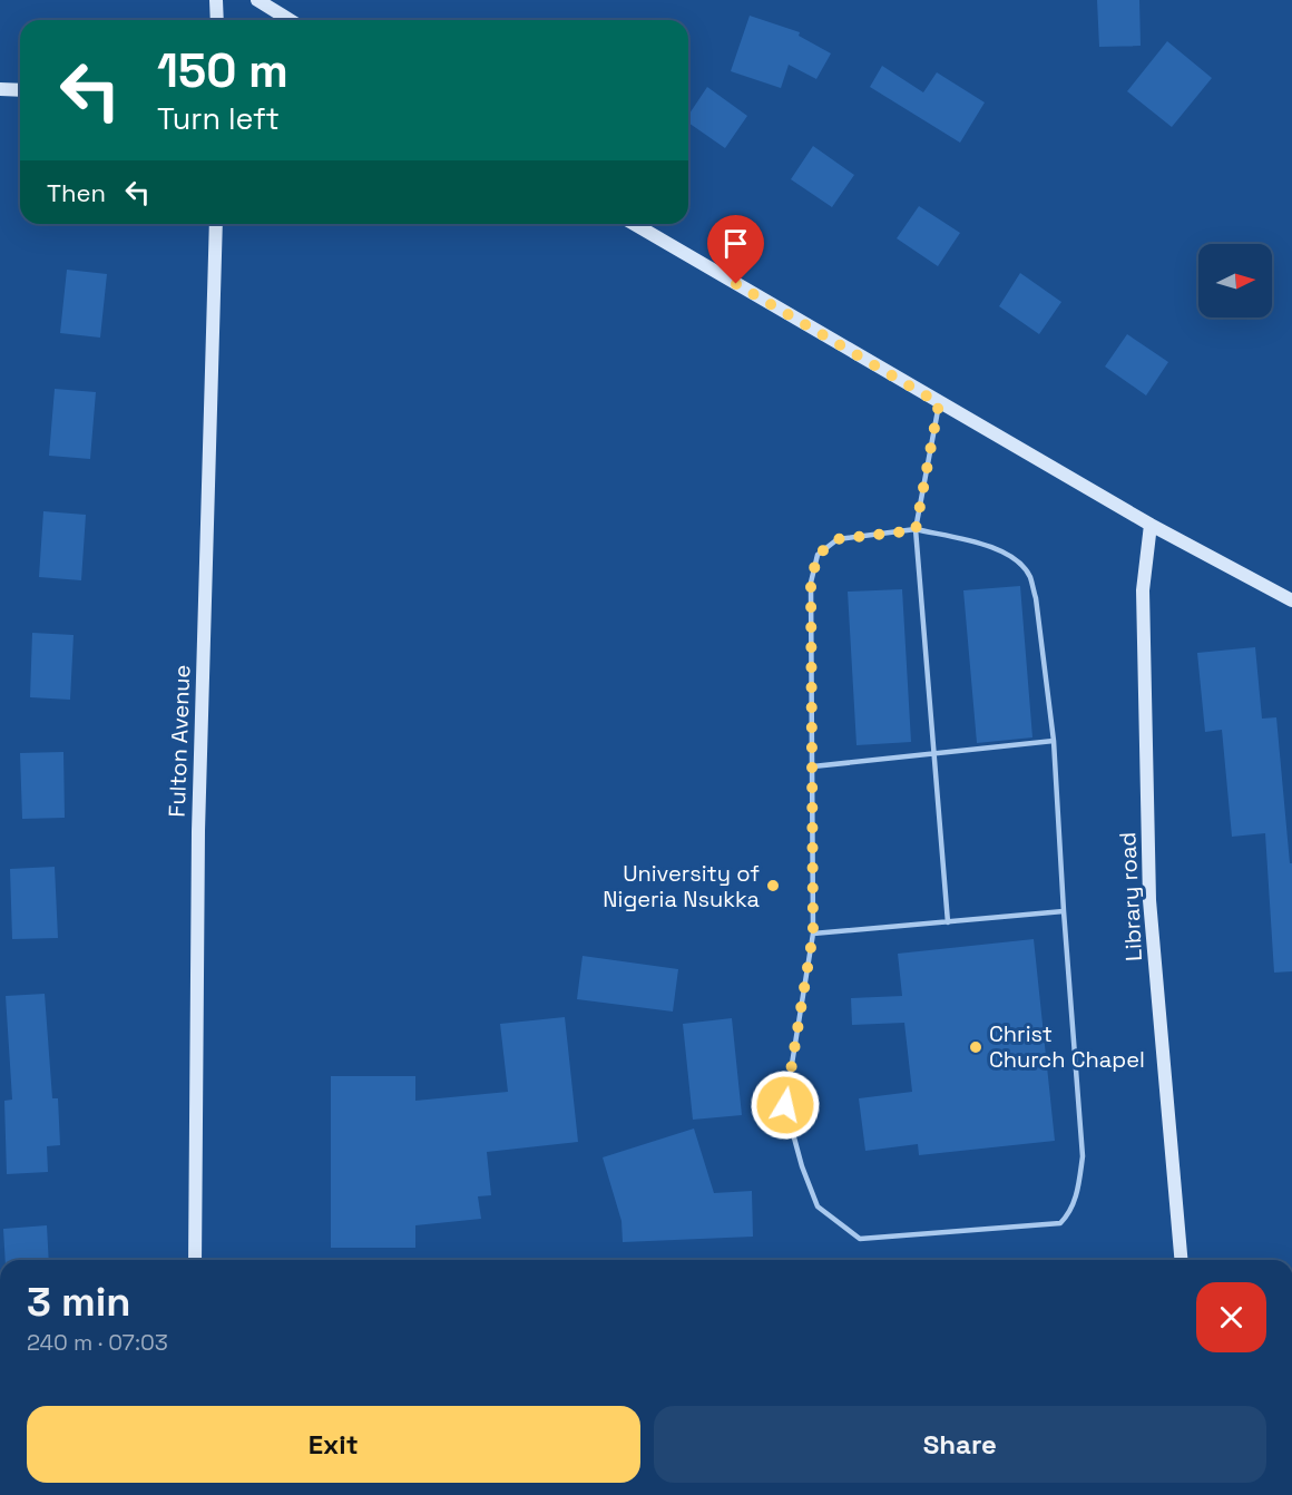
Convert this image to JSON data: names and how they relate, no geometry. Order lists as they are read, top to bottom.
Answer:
{
  "streets": {
    "street": ["Fulton Avenue", "Library road"]
  },
  "places": ["University of Nigeria Nsukka", "Christ Church Chapel"],
  "north": "right",
  "page": {
    "turn": ["150 m", "Turn left"],
    "then": "Then",
    "heading": ["3 min", "240 m · 07:03"],
    "buttons": ["Exit", "Share"]
  }
}
